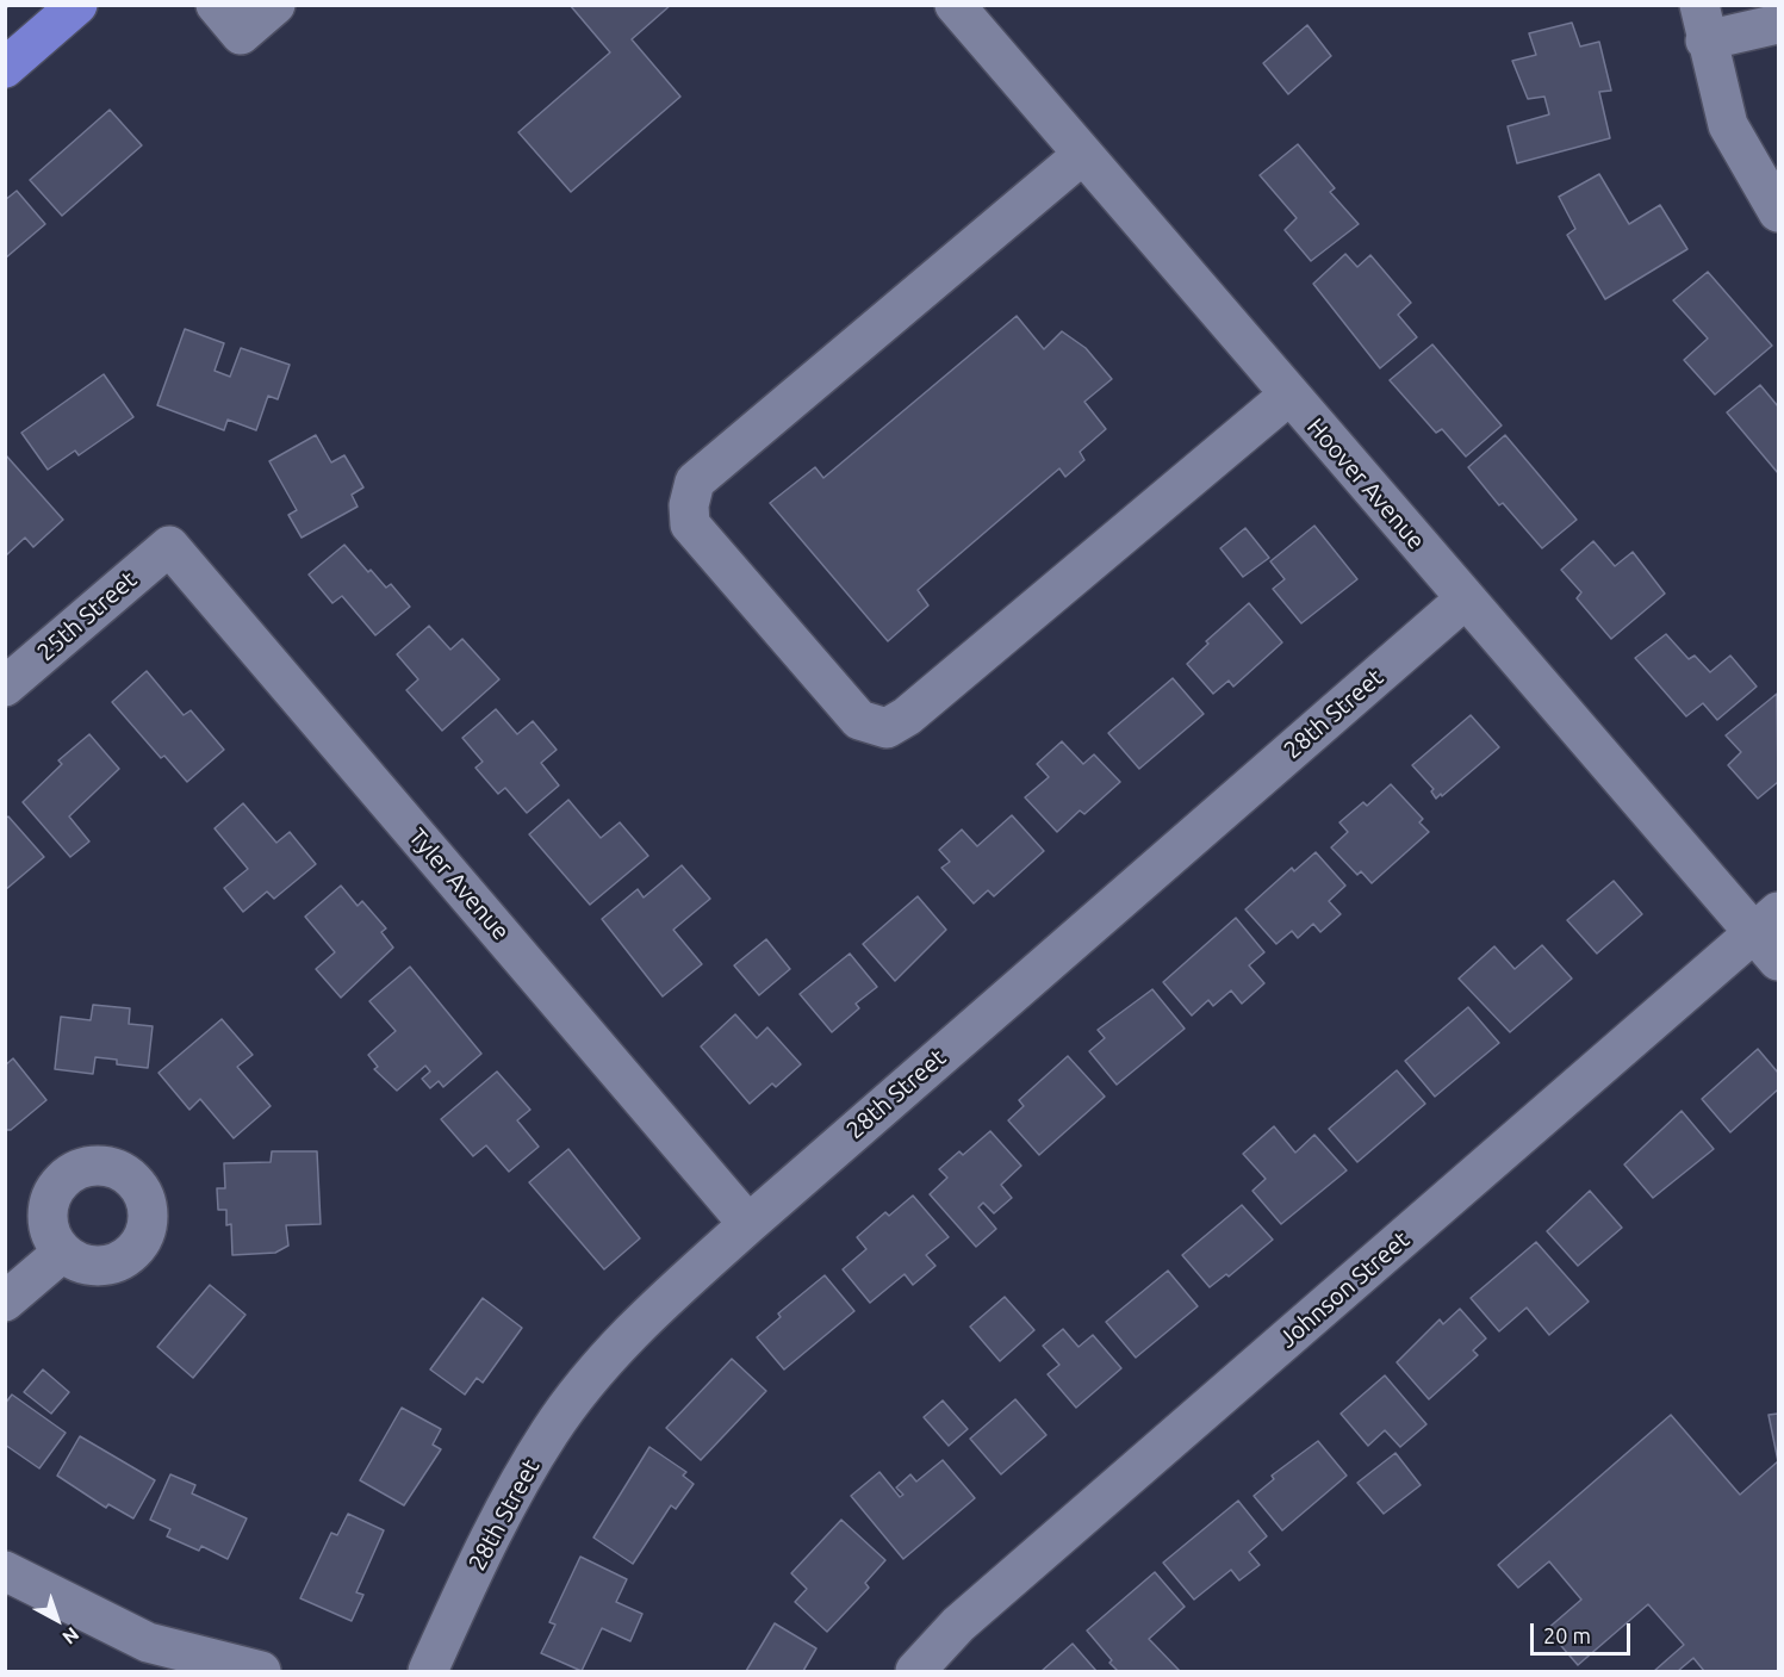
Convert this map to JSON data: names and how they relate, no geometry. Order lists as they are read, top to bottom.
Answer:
{
  "streets": {
    "street": [
      "Hoover Avenue",
      "25th Street",
      "28th Street",
      "Tyler Avenue",
      "Johnson Street"
    ]
  },
  "crossings": [
    ["Hoover Avenue", "28th Street"],
    ["Hoover Avenue", "Johnson Street"],
    ["25th Street", "Tyler Avenue"],
    ["28th Street", "Tyler Avenue"]
  ],
  "scale_bar": "20 m",
  "north": "bottom right"
}
